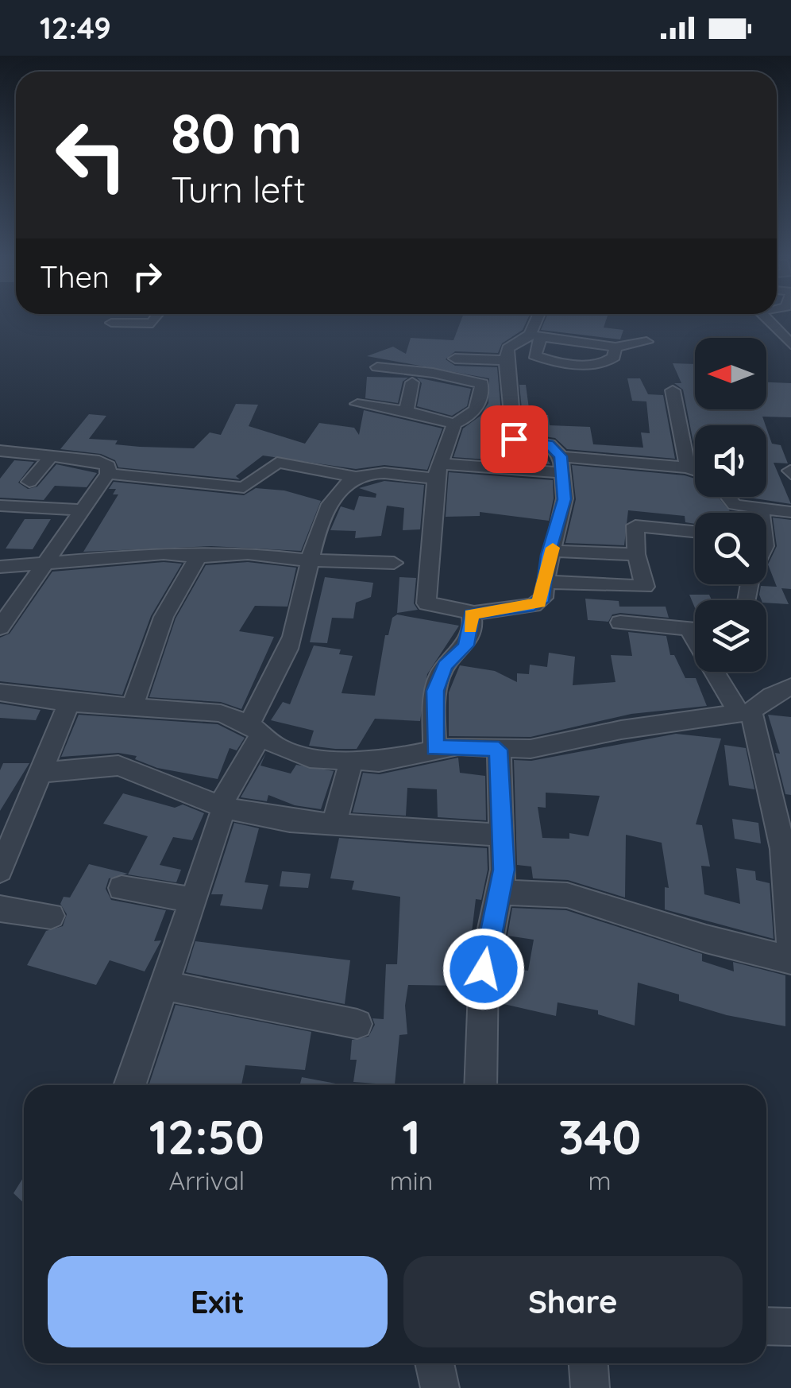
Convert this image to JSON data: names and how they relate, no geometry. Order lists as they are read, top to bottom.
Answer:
{
  "north": "left",
  "page": {
    "status": "12:49",
    "turn": ["80 m", "Turn left"],
    "then": "Then",
    "eta": [
      "12:50",
      "Arrival",
      "1",
      "min",
      "340",
      "m"
    ],
    "buttons": ["Exit", "Share"]
  }
}
